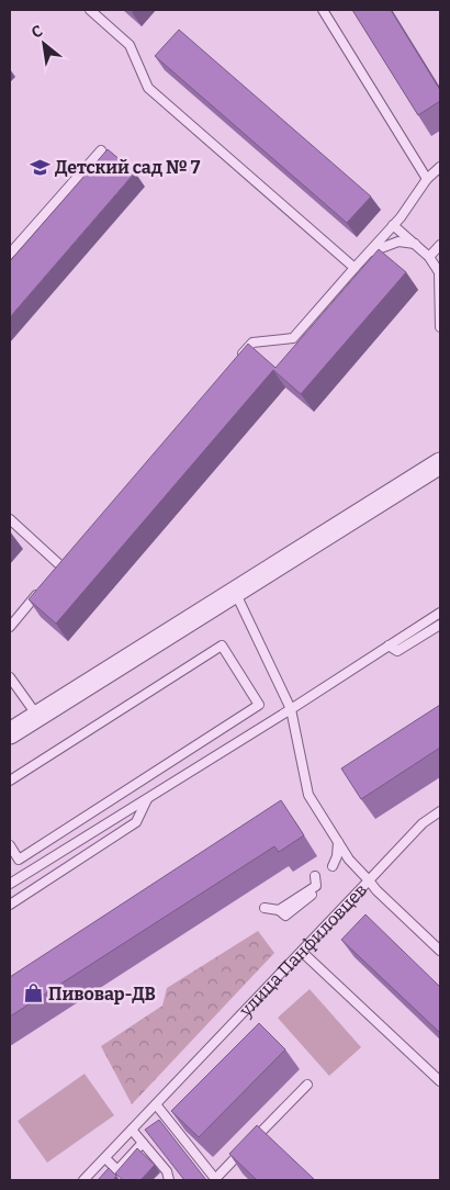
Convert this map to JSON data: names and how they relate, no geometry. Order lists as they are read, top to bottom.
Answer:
{
  "streets": {
    "lane": ["улица Панфиловцев"]
  },
  "places": {
    "school or university": ["Детский сад № 7"],
    "shop": ["Пивовар-ДВ"]
  },
  "north": "top left"
}
